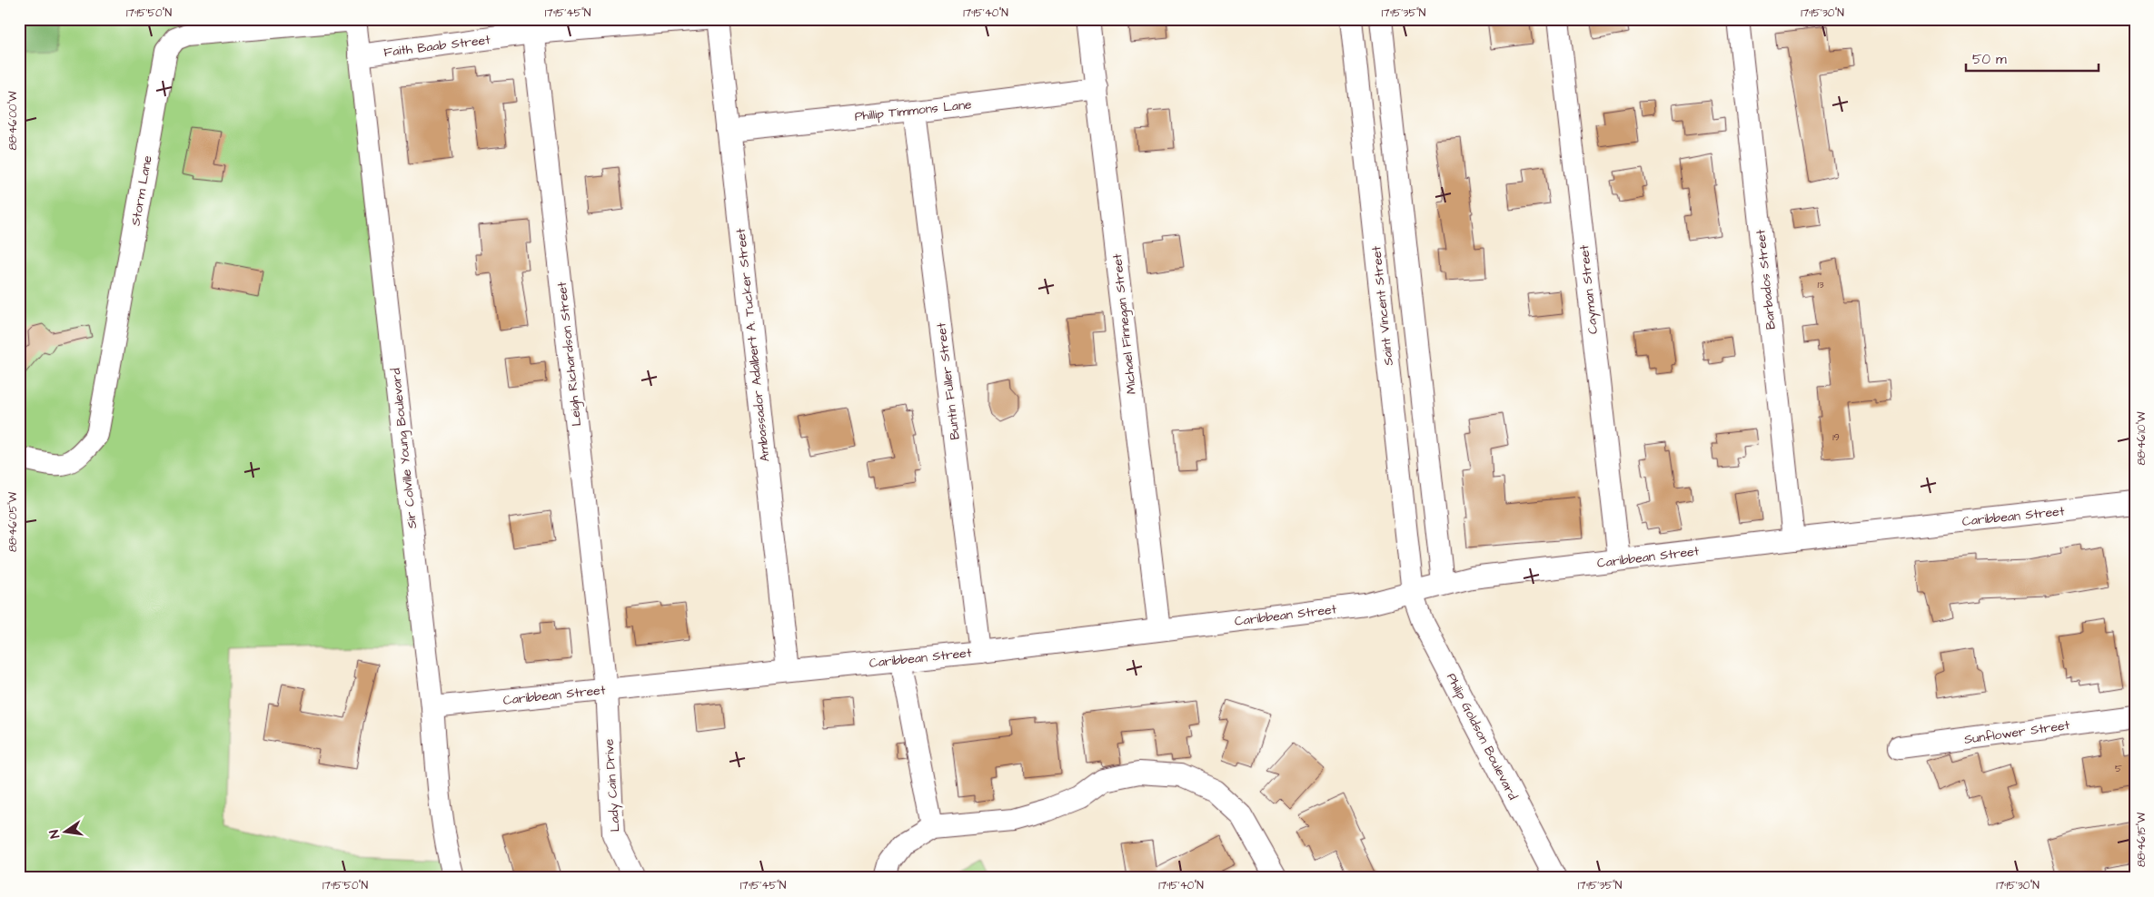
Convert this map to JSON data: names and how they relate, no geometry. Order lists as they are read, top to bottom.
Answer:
{
  "streets": {
    "street": [
      "Faith Baab Street",
      "Phillip Timmons Lane",
      "Storm Lane",
      "Barbados Street",
      "Cayman Street",
      "Saint Vincent Street",
      "Michael Finnegan Street",
      "Ambassador Adalbert A. Tucker Street",
      "Leigh Richardson Street",
      "Buntin Fuller Street",
      "Sir Colville Young Boulevard",
      "Caribbean Street",
      "Sunflower Street",
      "Philip Goldson Boulevard",
      "Lady Cain Drive"
    ]
  },
  "crossings": [
    ["Faith Baab Street", "Leigh Richardson Street"],
    ["Faith Baab Street", "Sir Colville Young Boulevard"],
    ["Phillip Timmons Lane", "Michael Finnegan Street"],
    ["Phillip Timmons Lane", "Ambassador Adalbert A. Tucker Street"],
    ["Phillip Timmons Lane", "Buntin Fuller Street"],
    ["Storm Lane", "Sir Colville Young Boulevard"],
    ["Barbados Street", "Caribbean Street"],
    ["Cayman Street", "Caribbean Street"],
    ["Saint Vincent Street", "Caribbean Street"],
    ["Saint Vincent Street", "Philip Goldson Boulevard"],
    ["Michael Finnegan Street", "Caribbean Street"],
    ["Ambassador Adalbert A. Tucker Street", "Caribbean Street"],
    ["Leigh Richardson Street", "Caribbean Street"],
    ["Leigh Richardson Street", "Lady Cain Drive"],
    ["Buntin Fuller Street", "Caribbean Street"],
    ["Sir Colville Young Boulevard", "Caribbean Street"],
    ["Caribbean Street", "Philip Goldson Boulevard"],
    ["Caribbean Street", "Lady Cain Drive"]
  ],
  "house_numbers": ["13", "19", "5"],
  "scale_bar": "50 m",
  "north": "left",
  "coordinates": [
    "17°15'50\"N",
    "17°15'45\"N",
    "17°15'40\"N",
    "17°15'35\"N",
    "17°15'30\"N",
    "88°46'00\"W",
    "88°46'10\"W",
    "88°46'05\"W",
    "88°46'15\"W"
  ]
}
